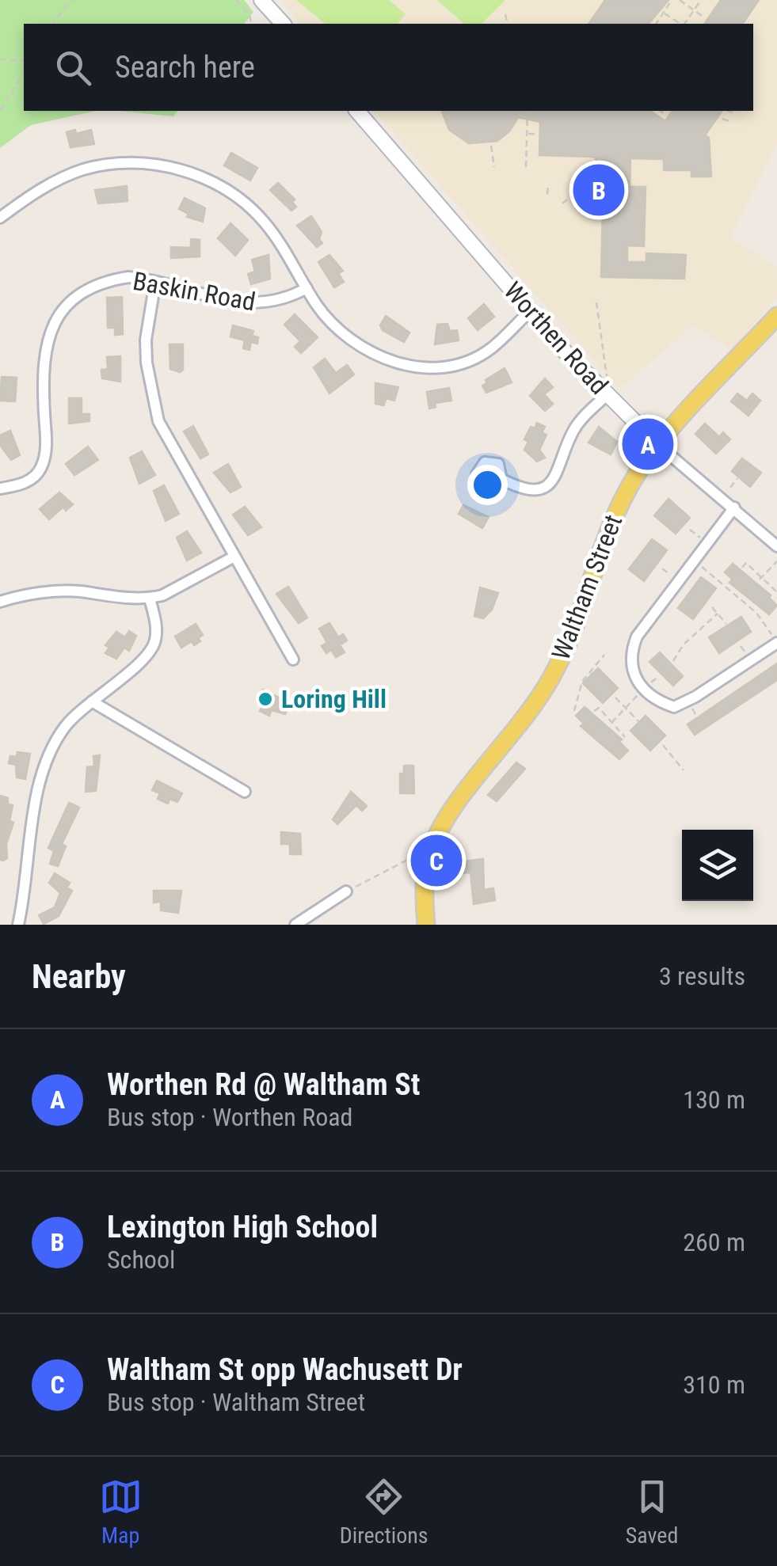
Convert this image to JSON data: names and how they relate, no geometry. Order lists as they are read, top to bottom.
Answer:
{
  "streets": {
    "main road": ["Worthen Road", "Waltham Street"],
    "street": ["Baskin Road"]
  },
  "crossings": [
    ["Worthen Road", "Waltham Street"]
  ],
  "places": ["Loring Hill"],
  "page": {
    "search": "Search here",
    "pins": ["B", "A", "C"],
    "heading": ["Nearby", "3 results"],
    "list": [
      {
        "mark": "A",
        "name": "Worthen Rd @ Waltham St",
        "note": "Bus stop · Worthen Road",
        "value": "130 m"
      },
      {
        "mark": "B",
        "name": "Lexington High School",
        "note": "School",
        "value": "260 m"
      },
      {
        "mark": "C",
        "name": "Waltham St opp Wachusett Dr",
        "note": "Bus stop · Waltham Street",
        "value": "310 m"
      }
    ],
    "nav": ["Map", "Directions", "Saved"]
  }
}
